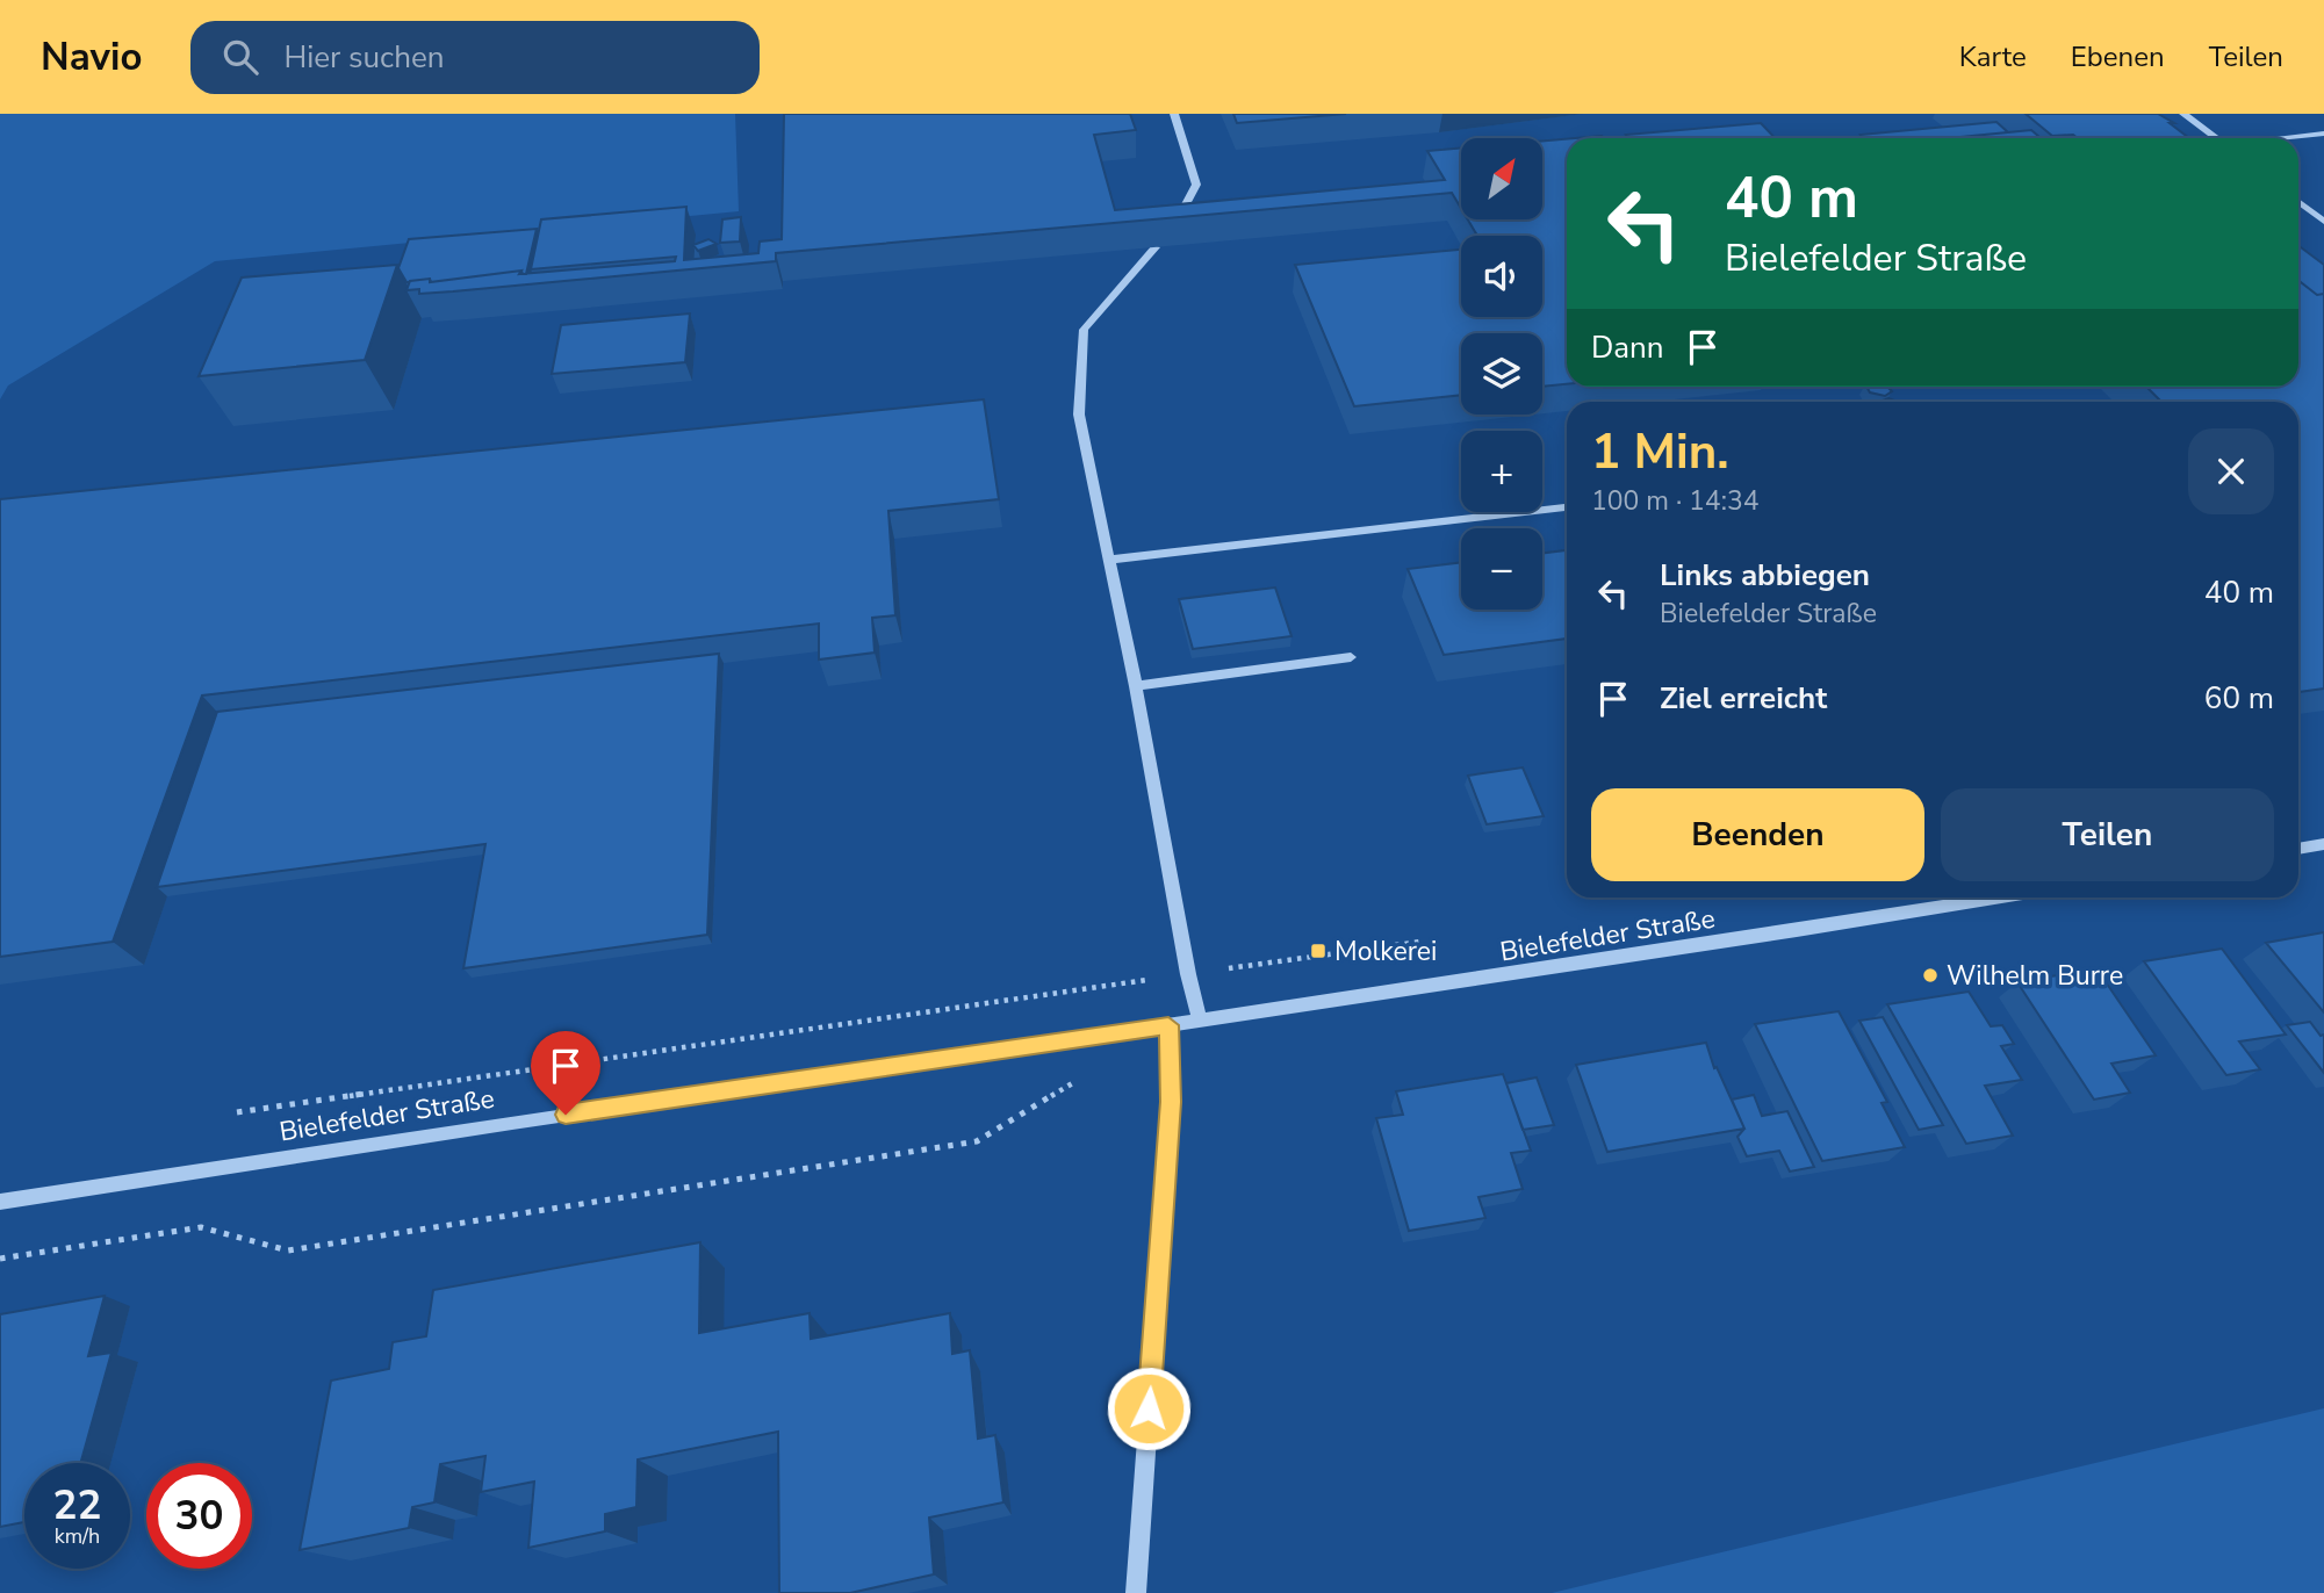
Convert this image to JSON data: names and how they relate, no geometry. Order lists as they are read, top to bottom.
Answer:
{
  "streets": {
    "street": ["Bielefelder Straße"]
  },
  "places": {
    "transit": ["Molkerei"],
    "other": ["Wilhelm Burre"]
  },
  "north": "top right",
  "page": {
    "header": "Navio",
    "search": "Hier suchen",
    "nav": ["Karte", "Ebenen", "Teilen"],
    "map_buttons": ["+", "−"],
    "turn": ["40 m", "Bielefelder Straße"],
    "then": "Dann",
    "heading": ["1 Min.", "100 m · 14:34"],
    "list": [
      {
        "name": "Links abbiegen",
        "note": "Bielefelder Straße",
        "value": "40 m"
      },
      {
        "name": "Ziel erreicht",
        "value": "60 m"
      }
    ],
    "buttons": ["Beenden", "Teilen"],
    "speed": "22 km/h",
    "limit": "30"
  }
}
